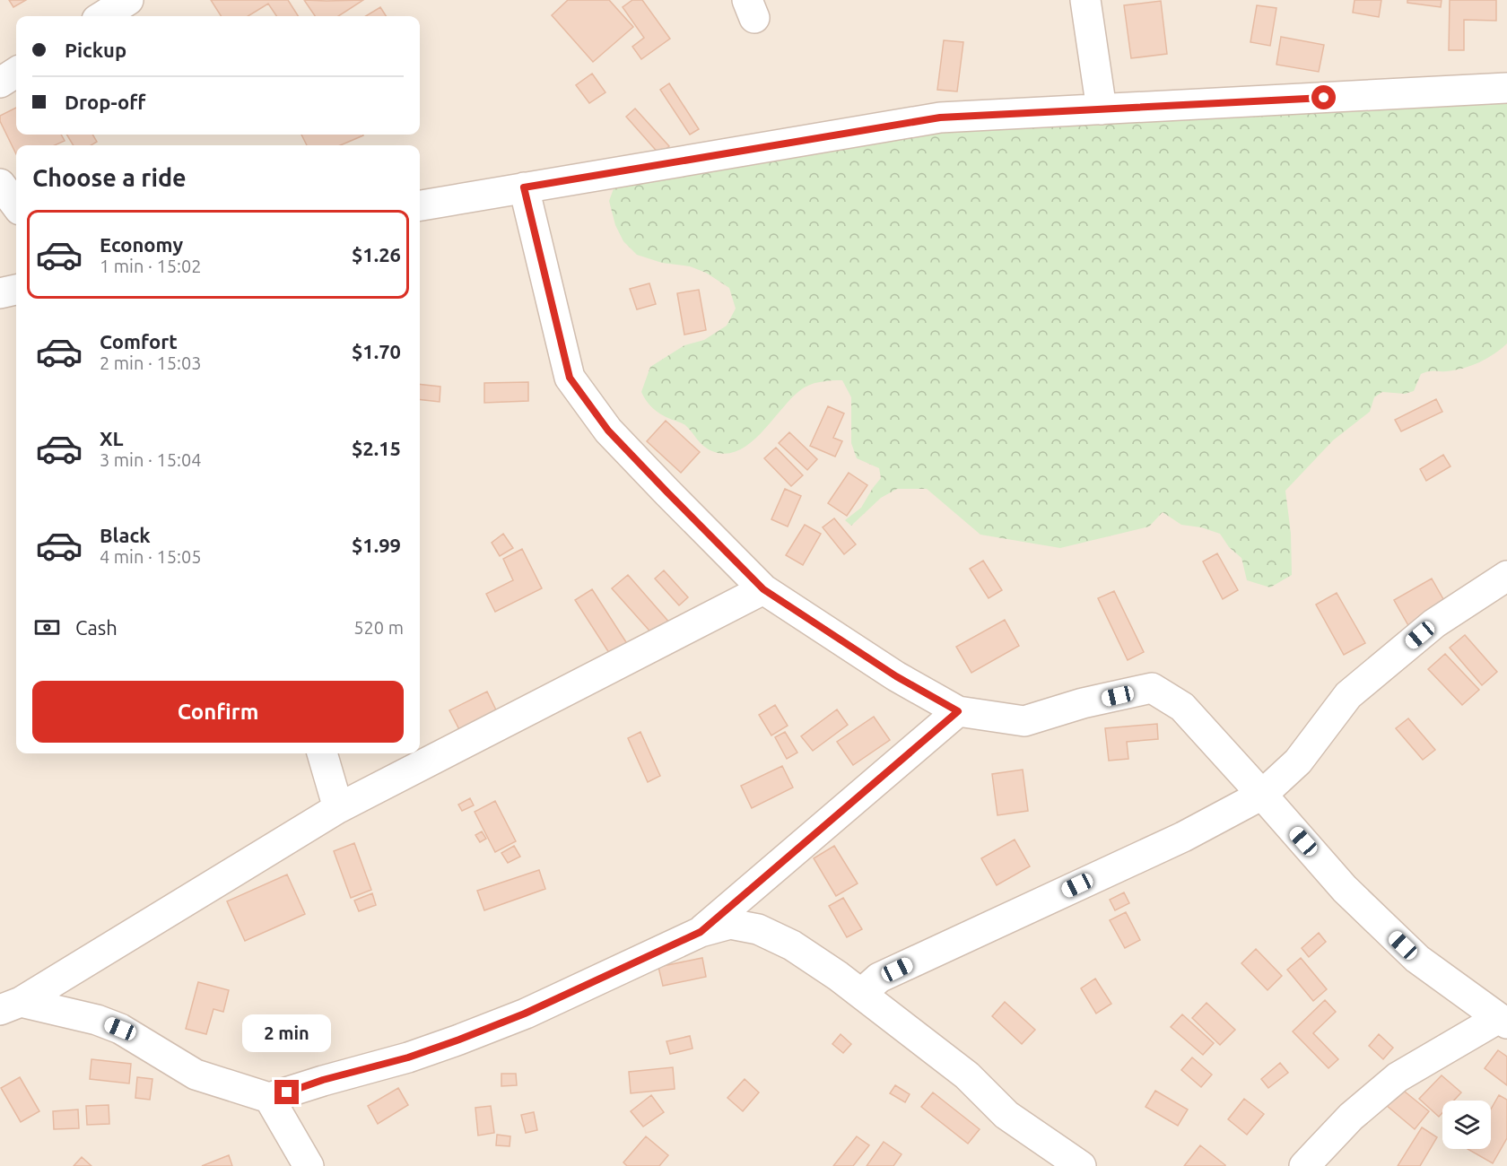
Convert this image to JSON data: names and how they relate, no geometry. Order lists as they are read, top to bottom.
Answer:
{
  "page": {
    "banner": ["Pickup", "Drop-off"],
    "heading": "Choose a ride",
    "list": [
      {
        "name": "Economy",
        "note": "1 min · 15:02",
        "value": "$1.26"
      },
      {
        "name": "Comfort",
        "note": "2 min · 15:03",
        "value": "$1.70"
      },
      {
        "name": "XL",
        "note": "3 min · 15:04",
        "value": "$2.15"
      },
      {
        "name": "Black",
        "note": "4 min · 15:05",
        "value": "$1.99"
      }
    ],
    "pay": ["Cash", "520 m"],
    "buttons": "Confirm",
    "bubble": "2 min"
  }
}
